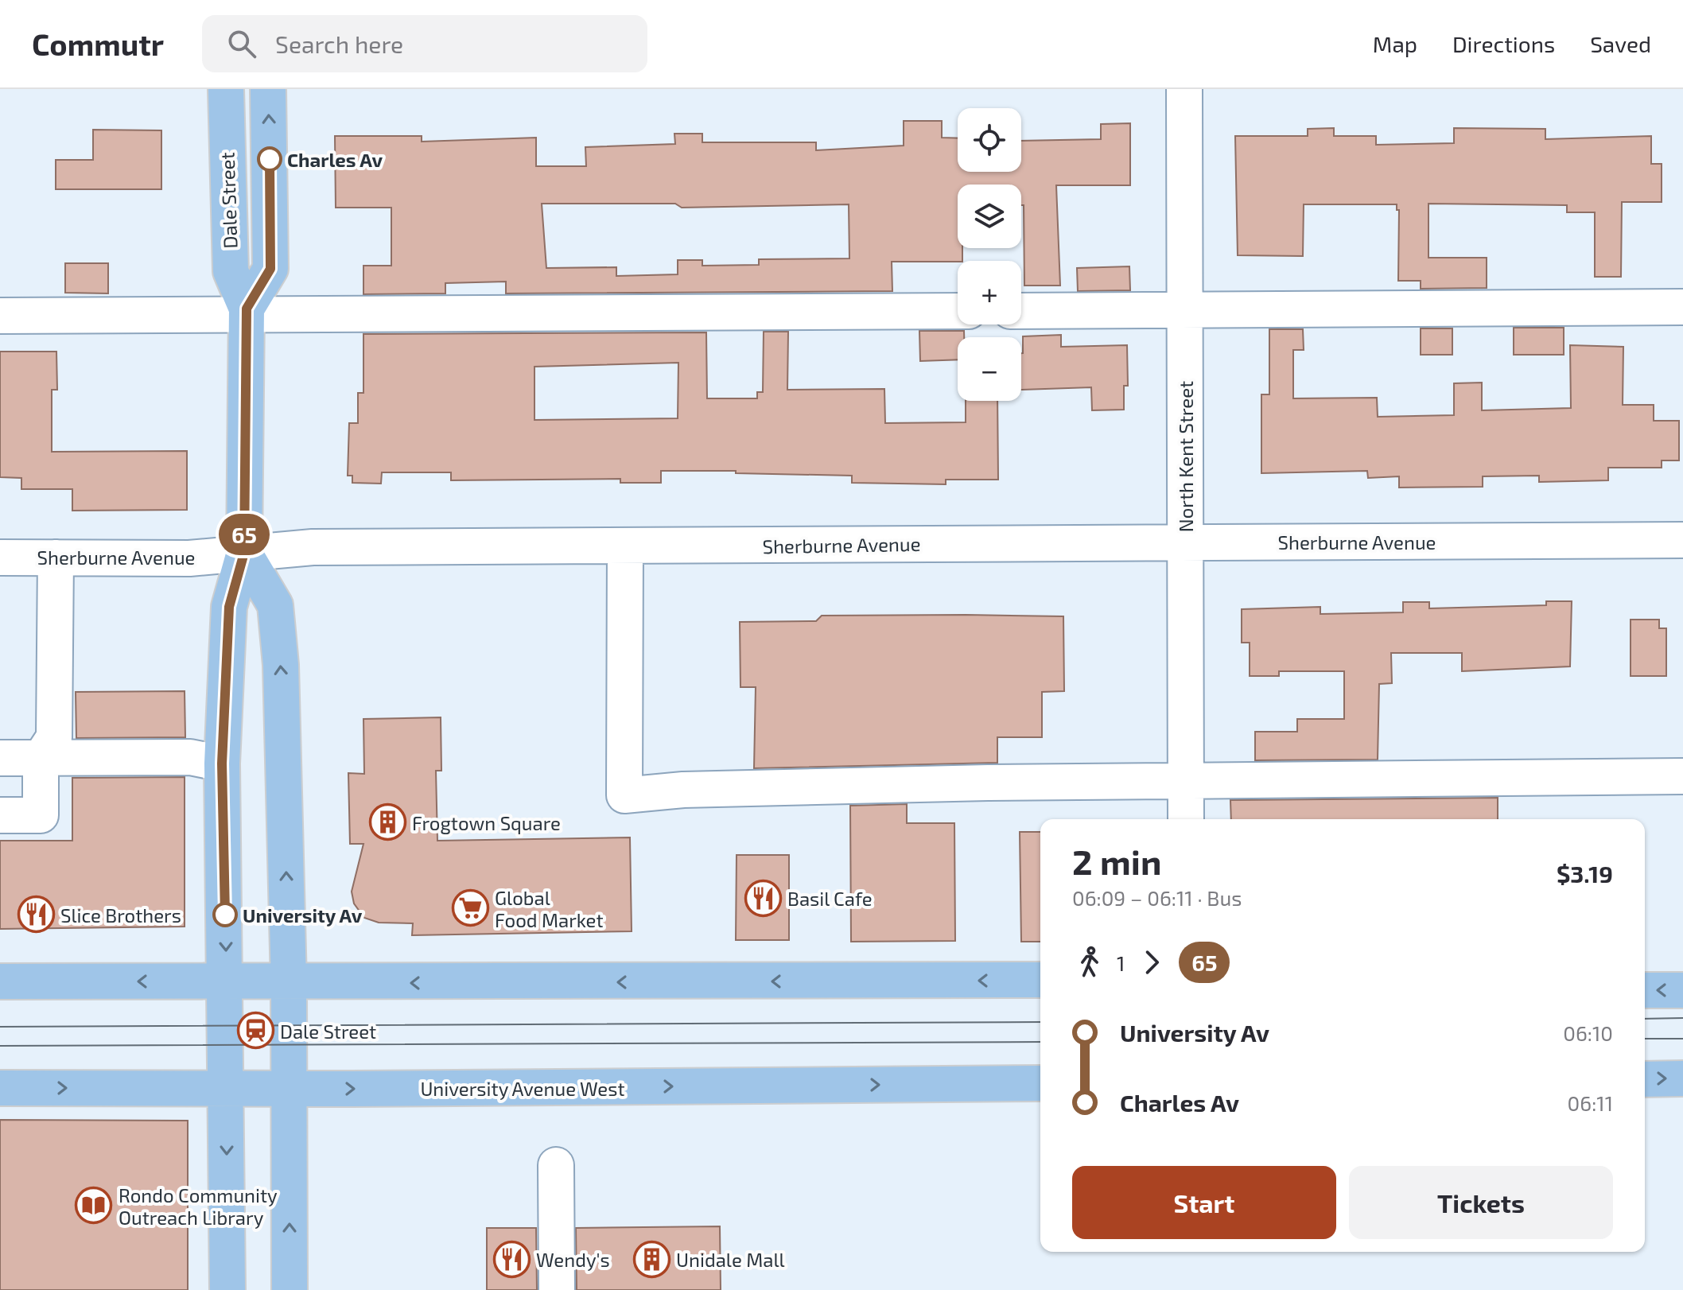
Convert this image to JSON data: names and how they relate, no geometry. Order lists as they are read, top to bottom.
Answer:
{
  "streets": {
    "main road": ["Dale Street", "University Avenue West"],
    "street": ["North Kent Street", "Sherburne Avenue"]
  },
  "crossings": [
    ["Dale Street", "Sherburne Avenue"],
    ["Dale Street", "University Avenue West"],
    ["North Kent Street", "Sherburne Avenue"]
  ],
  "places": {
    "other": ["Charles Av", "University Av"],
    "building": ["Frogtown Square", "Unidale Mall"],
    "restaurant": ["Basil Cafe", "Slice Brothers", "Wendy's"],
    "supermarket": ["Global Food Market"],
    "station": ["Dale Street"],
    "library": ["Rondo Community Outreach Library"]
  },
  "lines": ["bus line 65"],
  "page": {
    "header": "Commutr",
    "search": "Search here",
    "nav": ["Map", "Directions", "Saved"],
    "on_map": "65",
    "map_buttons": ["+", "−"],
    "heading": ["2 min", "06:09 – 06:11 · Bus", "$3.19"],
    "legs": ["1", "65"],
    "list": [
      {
        "name": "University Av",
        "value": "06:10"
      },
      {
        "name": "Charles Av",
        "value": "06:11"
      }
    ],
    "buttons": ["Start", "Tickets"]
  }
}
